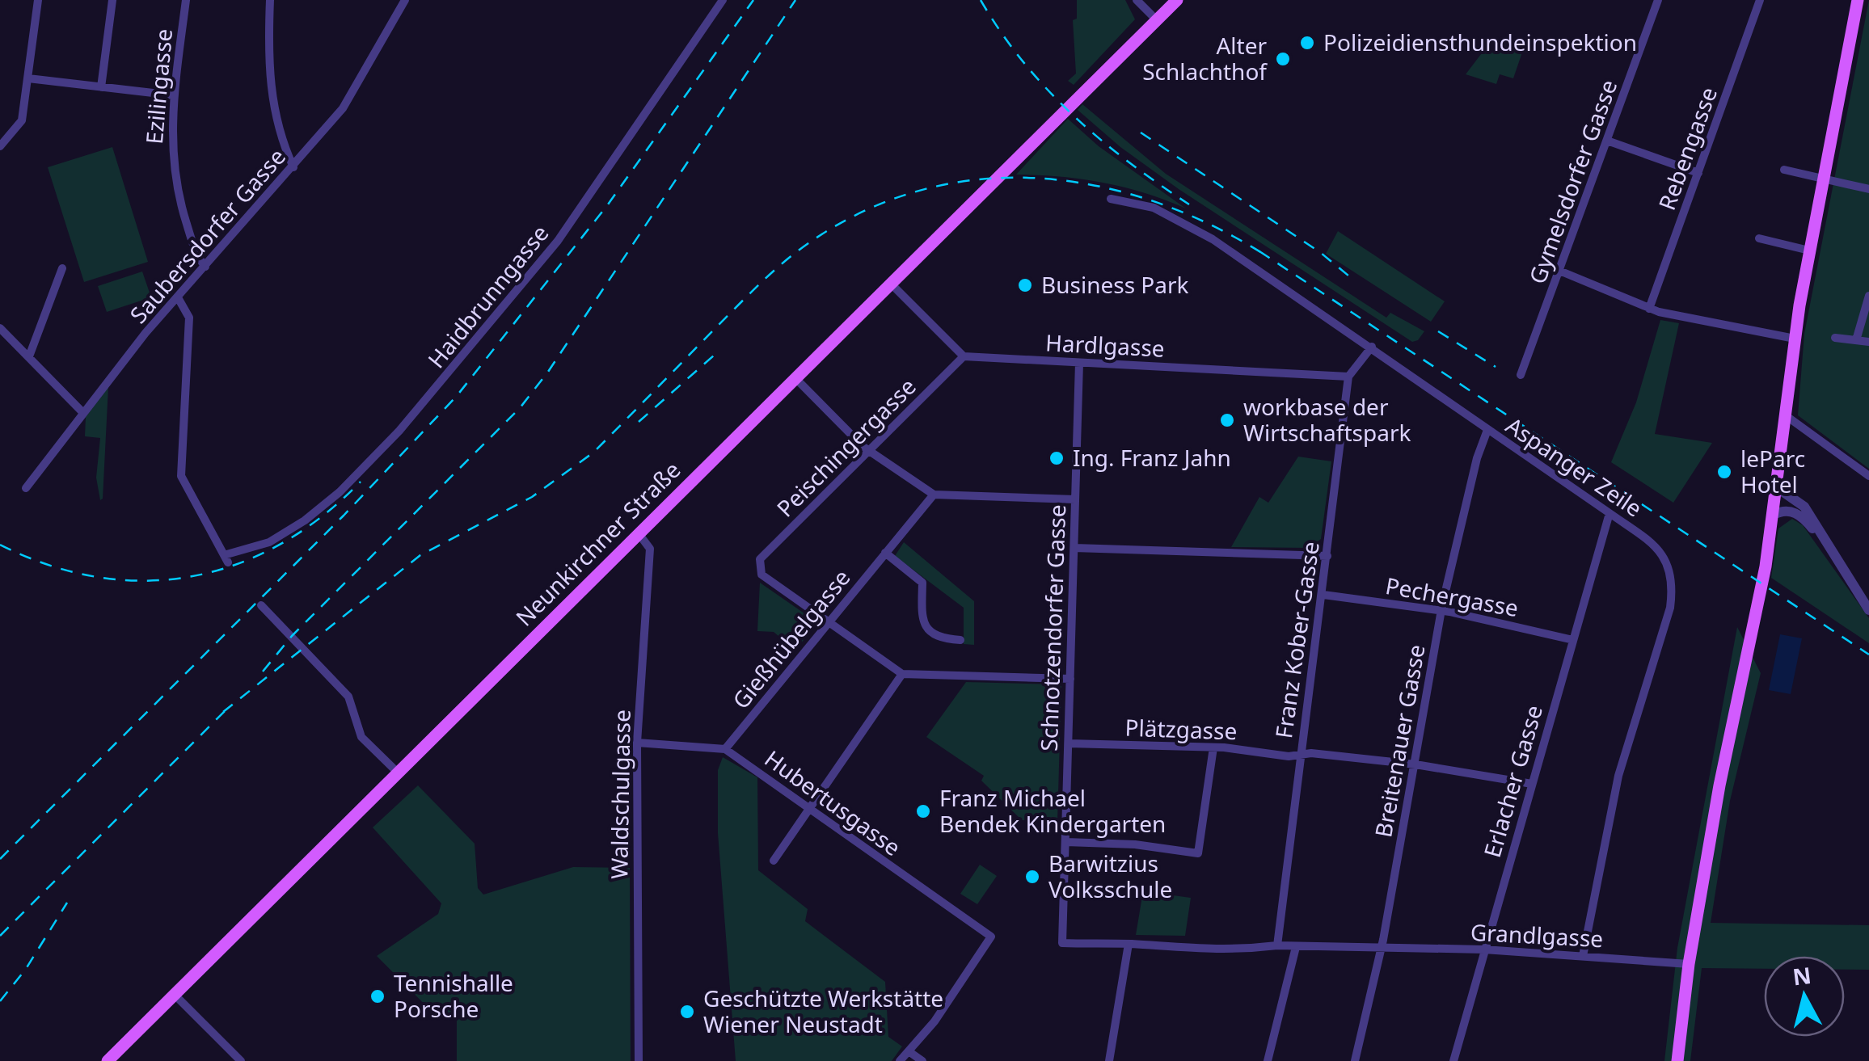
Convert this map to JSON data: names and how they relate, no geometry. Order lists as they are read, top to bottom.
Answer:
{
  "streets": {
    "main road": ["Neunkirchner Straße"],
    "street": [
      "Ezilingasse",
      "Rebengasse",
      "Gymelsdorfer Gasse",
      "Saubersdorfer Gasse",
      "Haidbrunngasse",
      "Hardlgasse",
      "Peischingergasse",
      "Aspanger Zeile",
      "Pechergasse",
      "Schnotzendorfer Gasse",
      "Gießhübelgasse",
      "Franz Kober-Gasse",
      "Plätzgasse",
      "Breitenauer Gasse",
      "Erlacher Gasse",
      "Waldschulgasse",
      "Hubertusgasse",
      "Grandlgasse"
    ]
  },
  "crossings": [
    ["Ezilingasse", "Saubersdorfer Gasse"],
    ["Saubersdorfer Gasse", "Haidbrunngasse"],
    ["Hardlgasse", "Peischingergasse"],
    ["Hardlgasse", "Schnotzendorfer Gasse"],
    ["Hardlgasse", "Franz Kober-Gasse"],
    ["Peischingergasse", "Gießhübelgasse"],
    ["Aspanger Zeile", "Breitenauer Gasse"],
    ["Aspanger Zeile", "Erlacher Gasse"],
    ["Aspanger Zeile", "Grandlgasse"],
    ["Neunkirchner Straße", "Waldschulgasse"],
    ["Pechergasse", "Franz Kober-Gasse"],
    ["Pechergasse", "Breitenauer Gasse"],
    ["Pechergasse", "Erlacher Gasse"],
    ["Schnotzendorfer Gasse", "Plätzgasse"],
    ["Gießhübelgasse", "Hubertusgasse"],
    ["Franz Kober-Gasse", "Plätzgasse"],
    ["Plätzgasse", "Breitenauer Gasse"],
    ["Plätzgasse", "Erlacher Gasse"],
    ["Breitenauer Gasse", "Grandlgasse"],
    ["Erlacher Gasse", "Grandlgasse"]
  ],
  "places": [
    "Polizeidiensthundeinspektion",
    "Alter Schlachthof",
    "Business Park",
    "workbase der Wirtschaftspark",
    "Ing. Franz Jahn",
    "leParc Hotel",
    "Franz Michael Bendek Kindergarten",
    "Barwitzius Volksschule",
    "Tennishalle Porsche",
    "Geschützte Werkstätte Wiener Neustadt"
  ],
  "north": "top"
}
